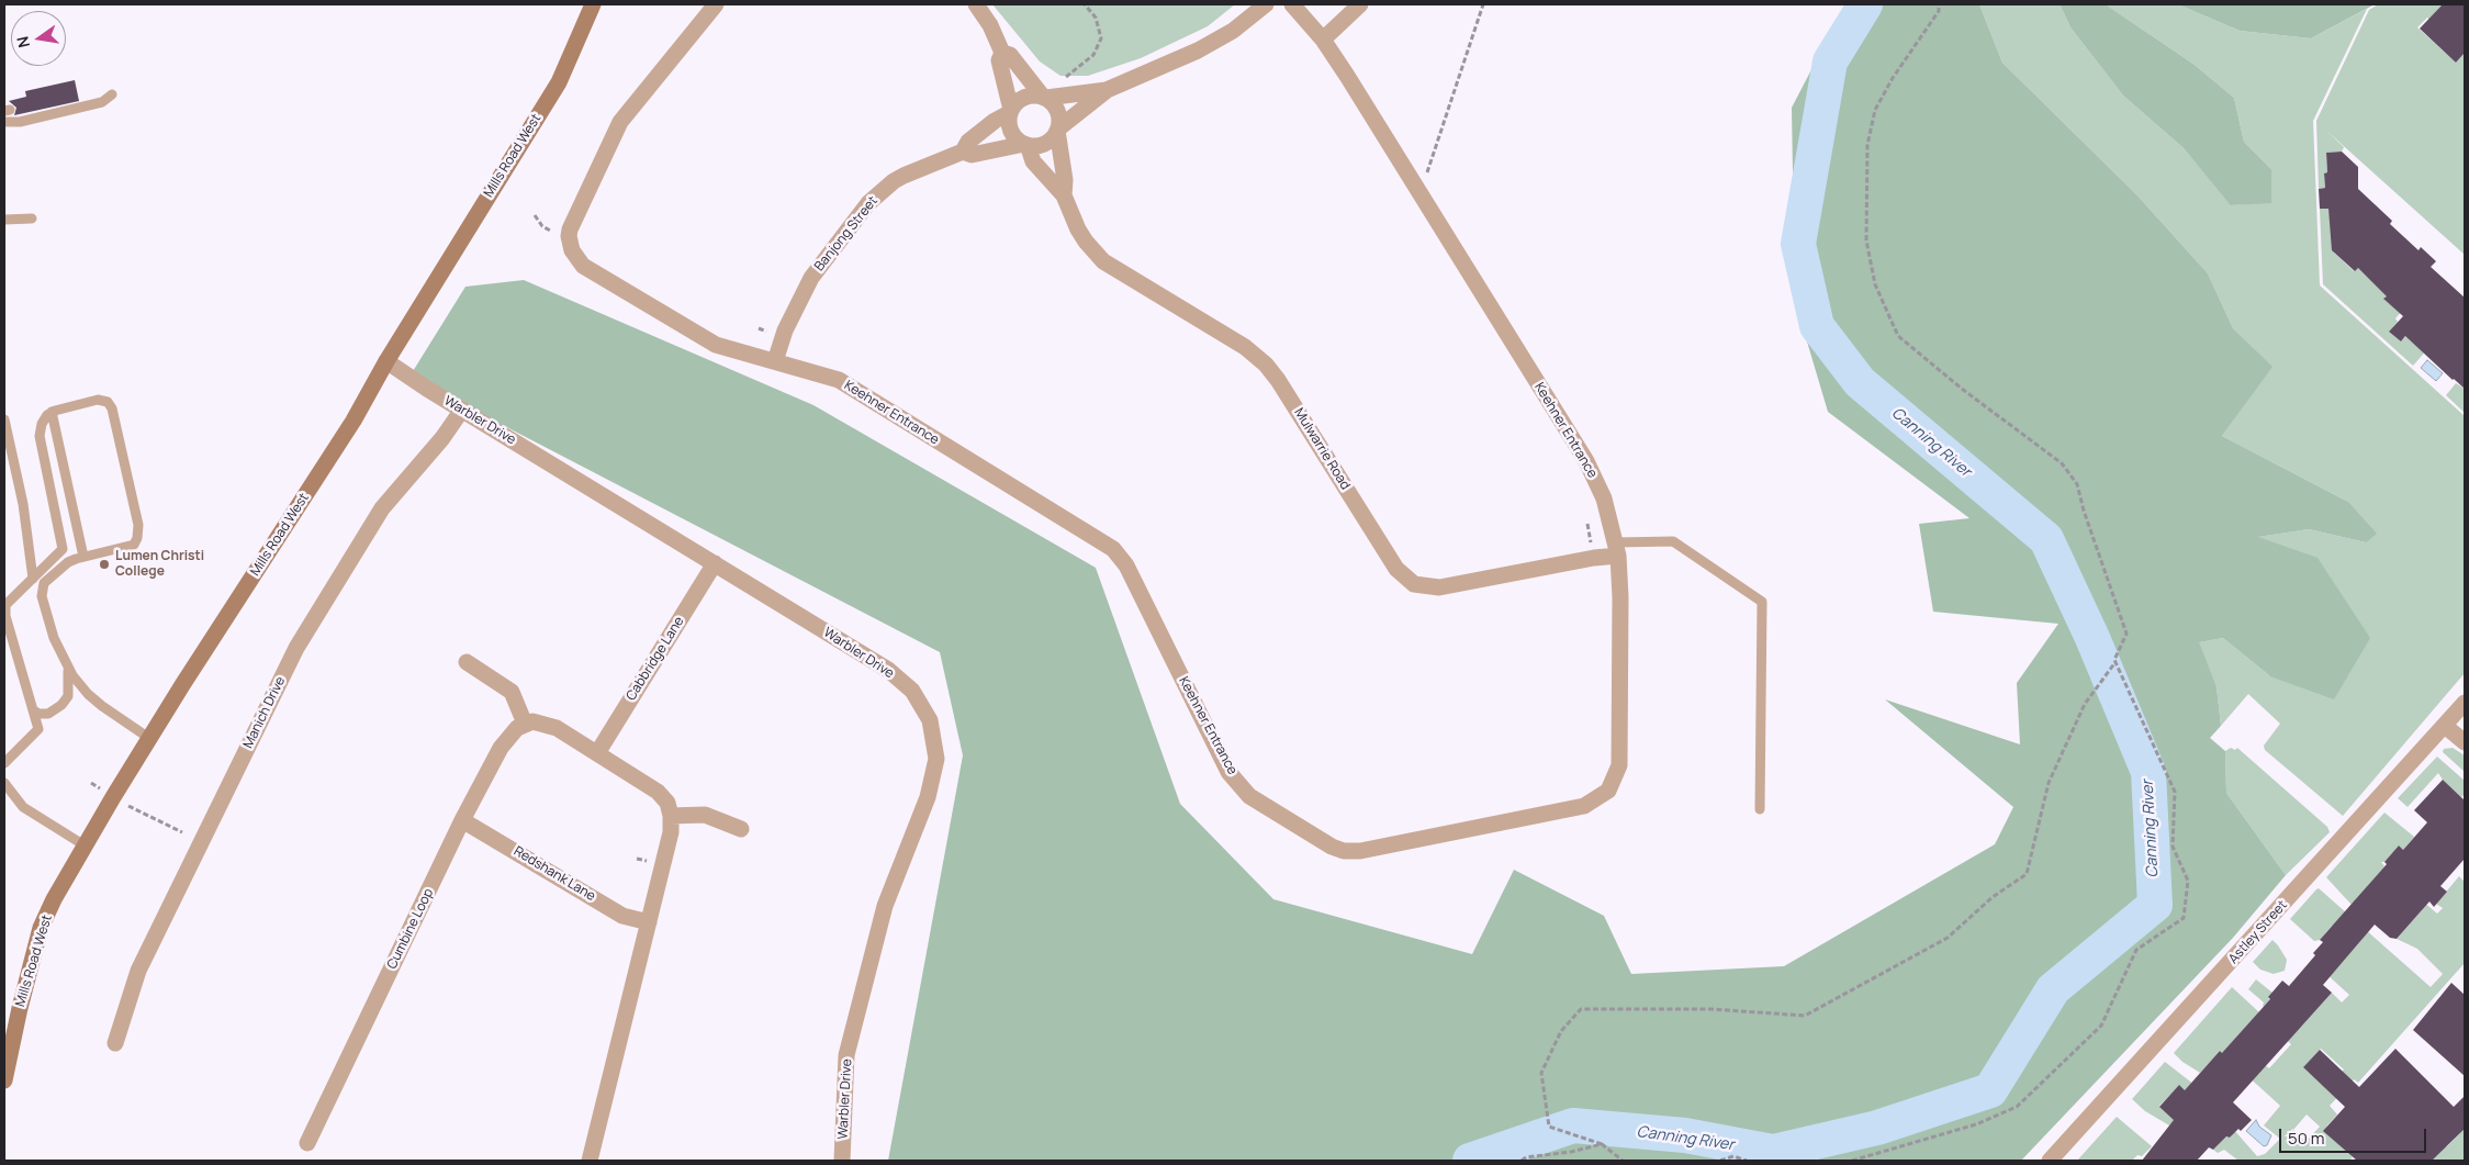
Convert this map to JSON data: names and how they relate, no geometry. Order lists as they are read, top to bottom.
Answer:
{
  "streets": {
    "main road": ["Mills Road West"],
    "street": [
      "Banjong Street",
      "Keehner Entrance",
      "Warbler Drive",
      "Mulwarrie Road",
      "Cabbridge Lane",
      "Manich Drive",
      "Redshank Lane",
      "Cumbine Loop",
      "Astley Street"
    ]
  },
  "crossings": [
    ["Mills Road West", "Warbler Drive"],
    ["Banjong Street", "Keehner Entrance"],
    ["Banjong Street", "Mulwarrie Road"],
    ["Keehner Entrance", "Mulwarrie Road"],
    ["Warbler Drive", "Cabbridge Lane"],
    ["Warbler Drive", "Manich Drive"],
    ["Redshank Lane", "Cumbine Loop"]
  ],
  "water": ["Canning River"],
  "places": ["Lumen Christi College"],
  "scale_bar": "50 m",
  "north": "left"
}
